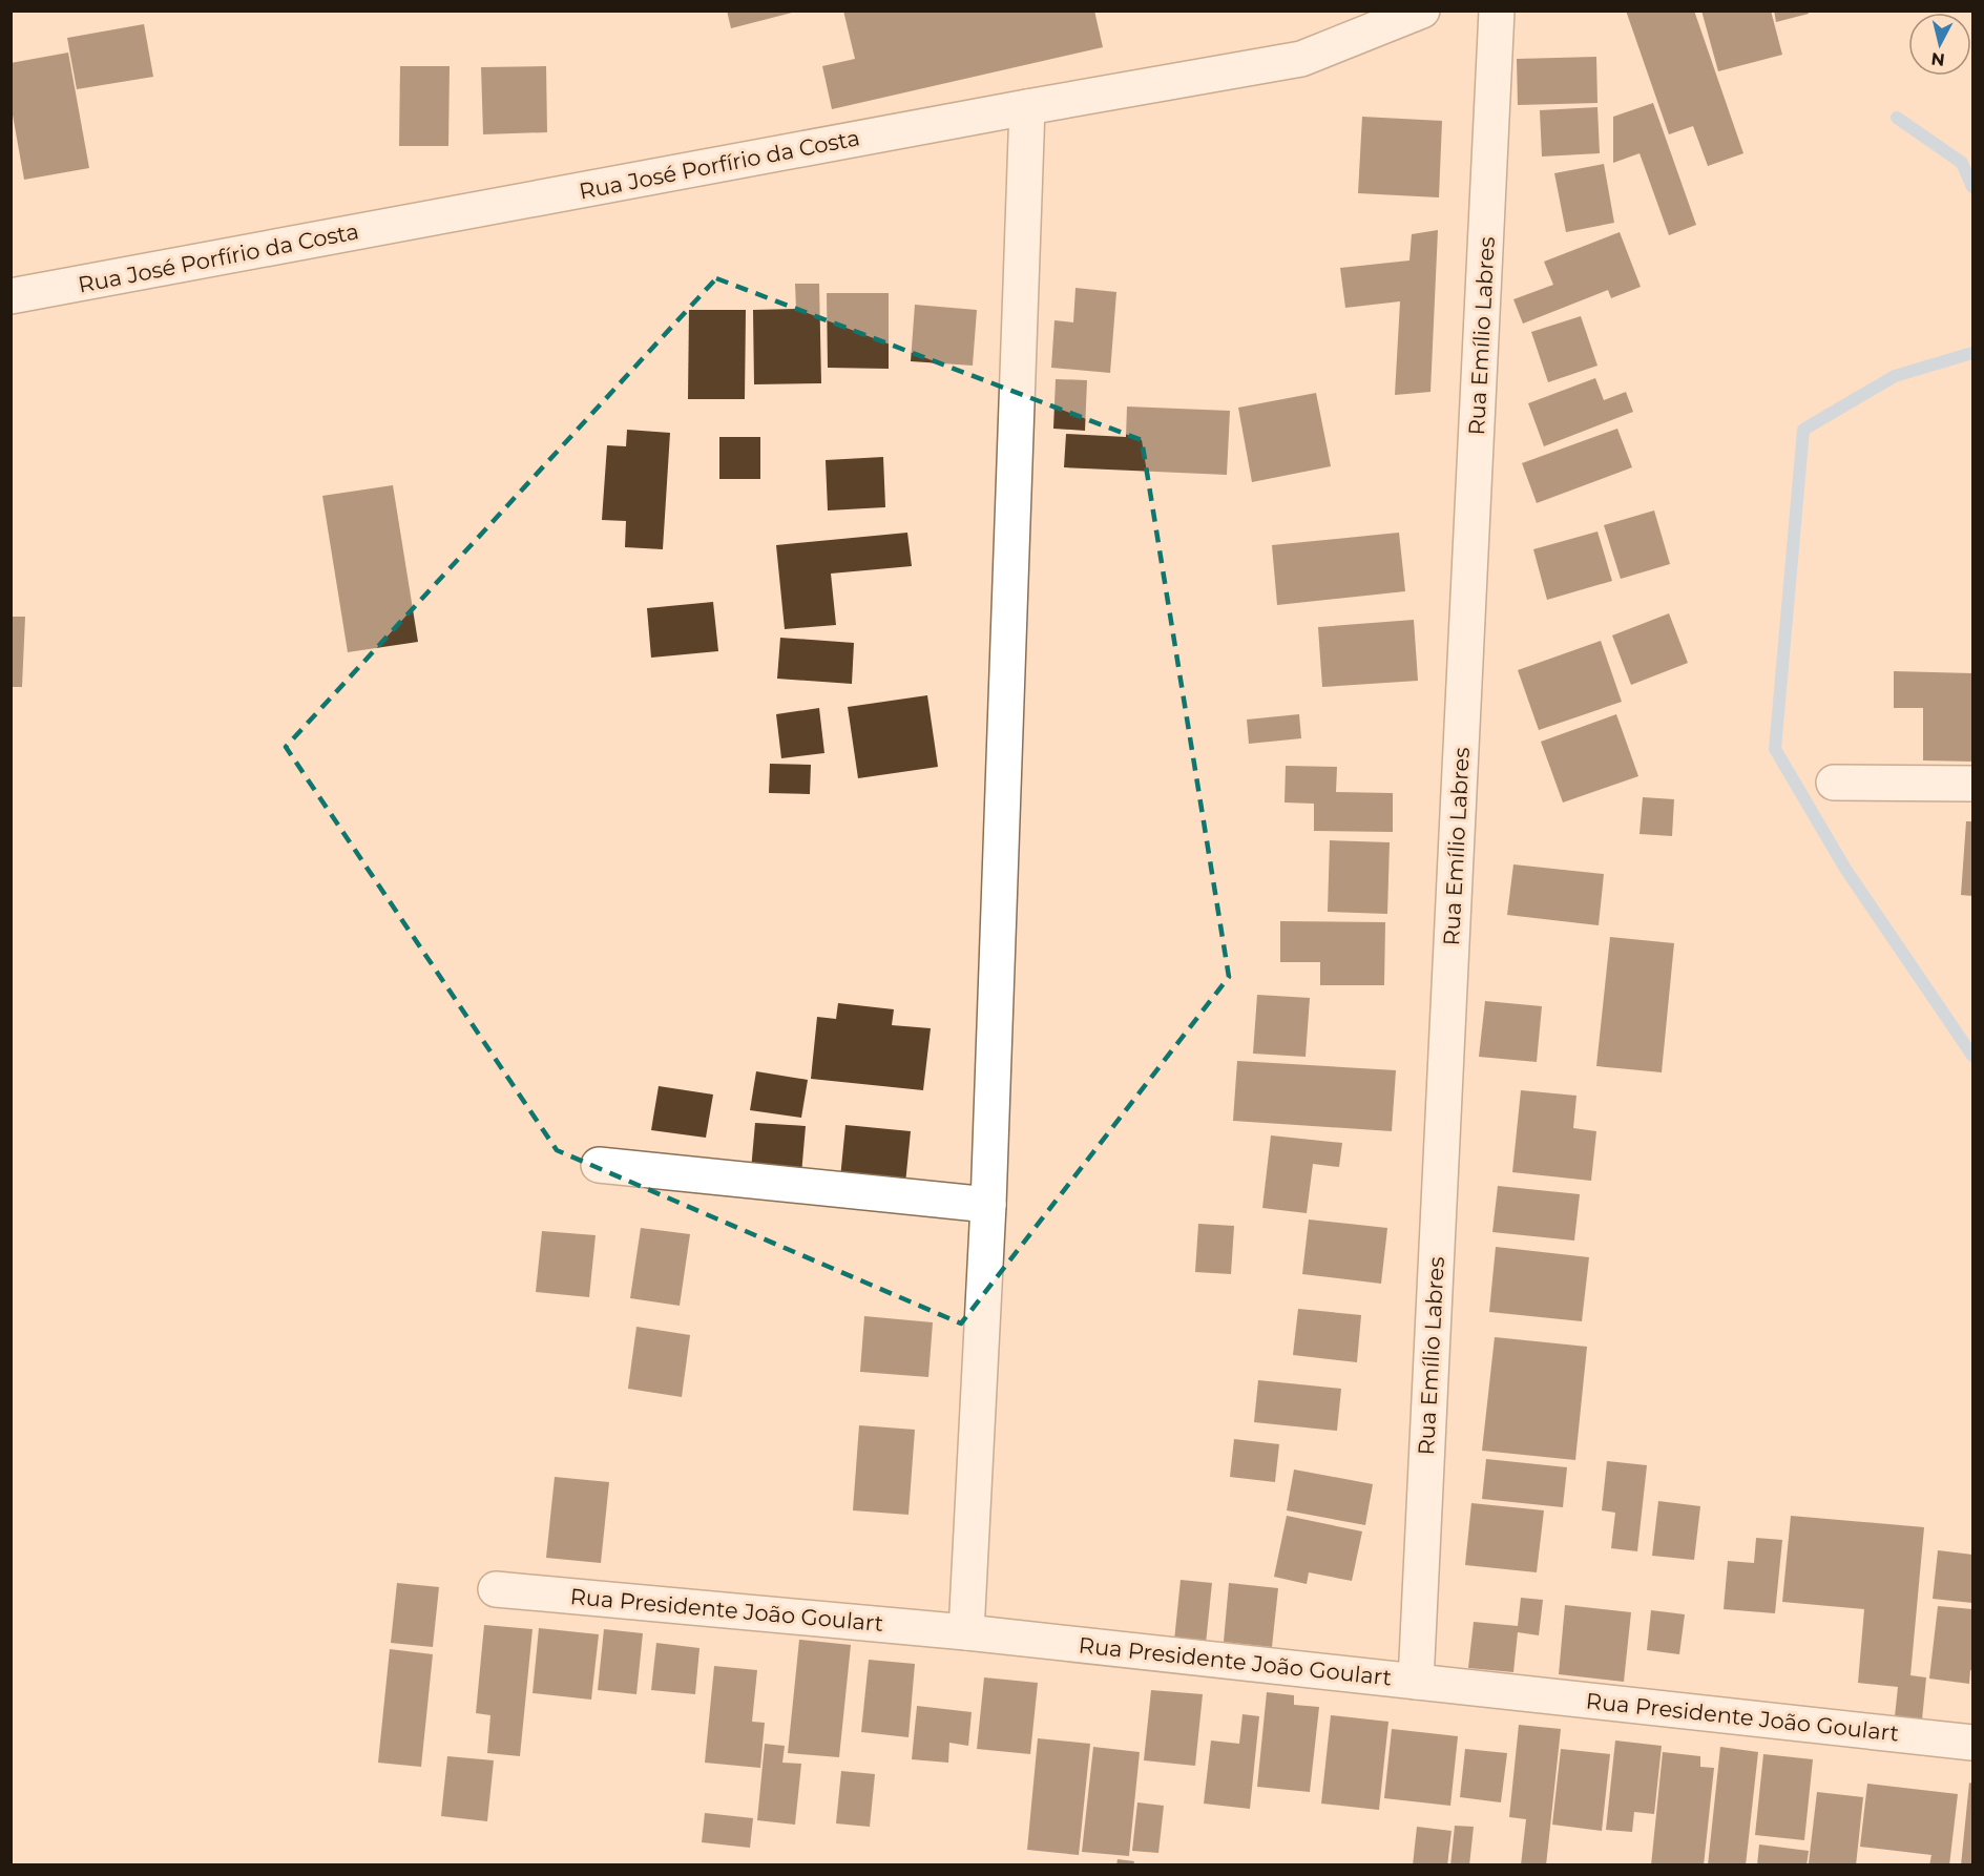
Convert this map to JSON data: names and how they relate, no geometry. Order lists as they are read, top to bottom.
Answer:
{
  "streets": {
    "street": ["Rua José Porfírio da Costa", "Rua Emílio Labres", "Rua Presidente João Goulart"]
  },
  "crossings": [
    ["Rua Emílio Labres", "Rua Presidente João Goulart"]
  ],
  "north": "bottom"
}
